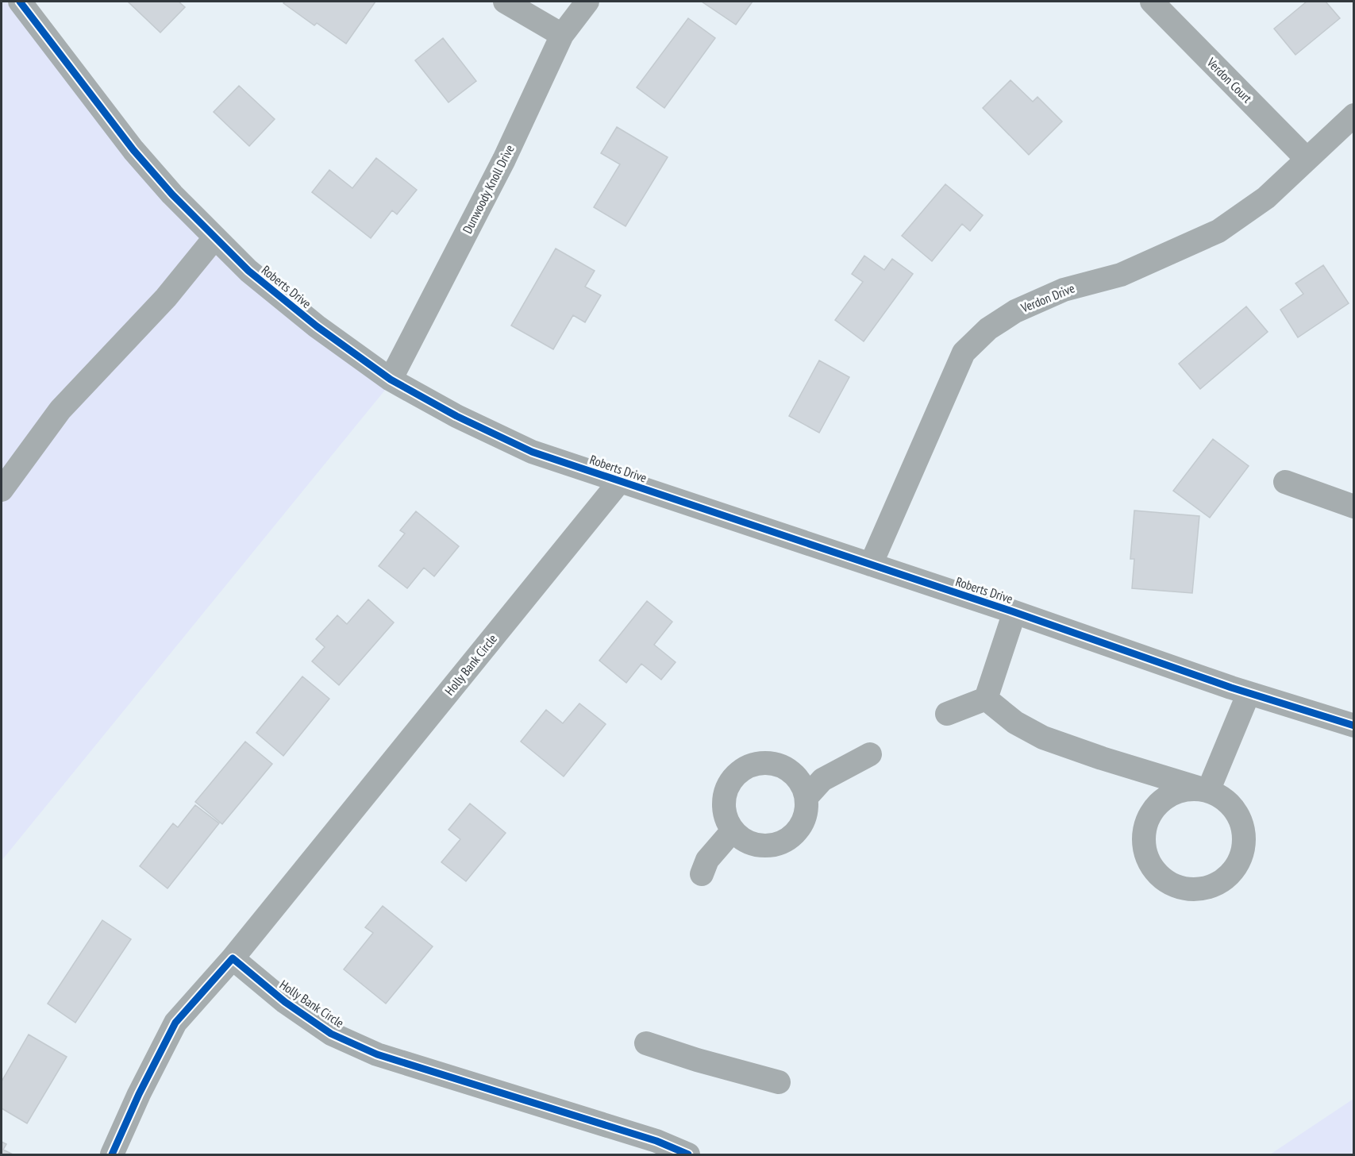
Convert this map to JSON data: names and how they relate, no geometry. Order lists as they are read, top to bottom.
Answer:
{
  "streets": {
    "street": [
      "Verdon Court",
      "Dunwoody Knoll Drive",
      "Roberts Drive",
      "Verdon Drive",
      "Holly Bank Circle"
    ]
  },
  "crossings": [
    ["Verdon Court", "Verdon Drive"],
    ["Dunwoody Knoll Drive", "Roberts Drive"],
    ["Roberts Drive", "Verdon Drive"],
    ["Roberts Drive", "Holly Bank Circle"]
  ]
}
